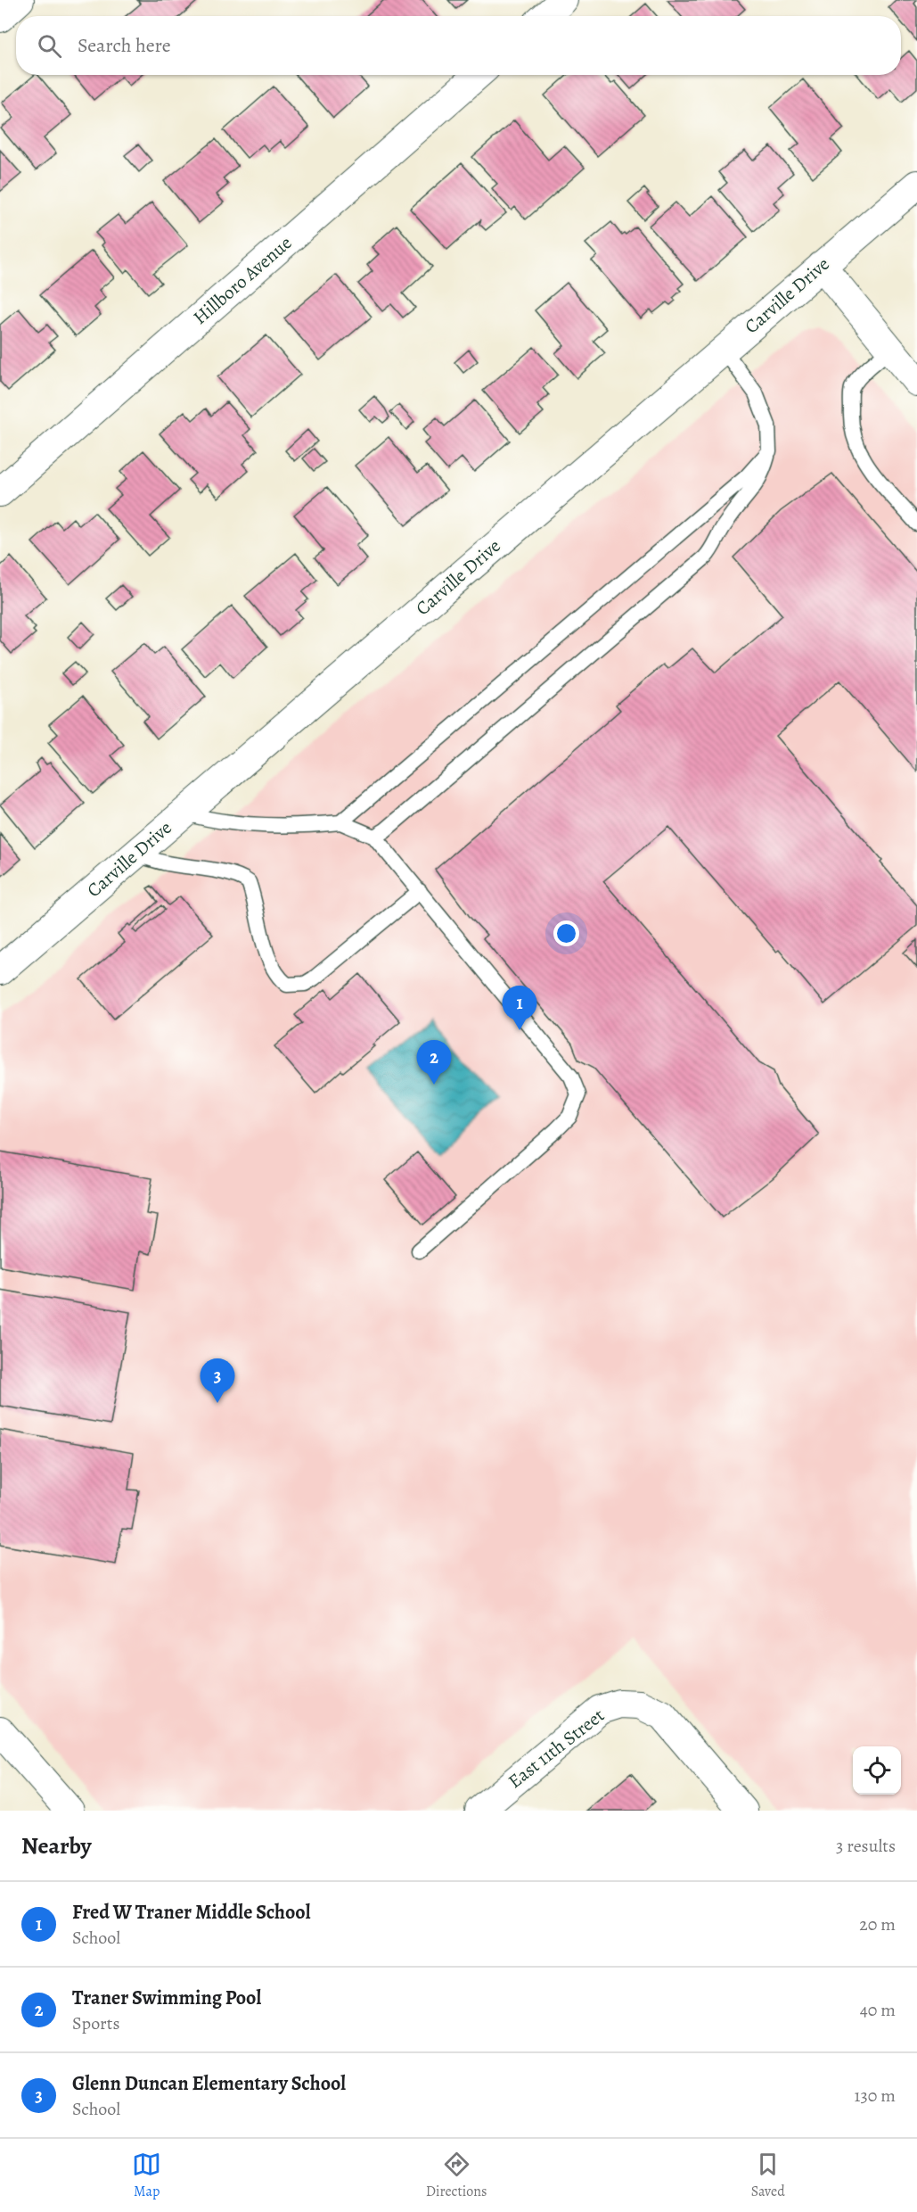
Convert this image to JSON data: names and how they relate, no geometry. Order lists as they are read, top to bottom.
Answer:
{
  "streets": {
    "street": ["Hillboro Avenue", "Carville Drive", "East 11th Street"]
  },
  "page": {
    "search": "Search here",
    "pins": ["1", "2", "3"],
    "heading": ["Nearby", "3 results"],
    "list": [
      {
        "mark": "1",
        "name": "Fred W Traner Middle School",
        "note": "School",
        "value": "20 m"
      },
      {
        "mark": "2",
        "name": "Traner Swimming Pool",
        "note": "Sports",
        "value": "40 m"
      },
      {
        "mark": "3",
        "name": "Glenn Duncan Elementary School",
        "note": "School",
        "value": "130 m"
      }
    ],
    "nav": ["Map", "Directions", "Saved"]
  }
}
